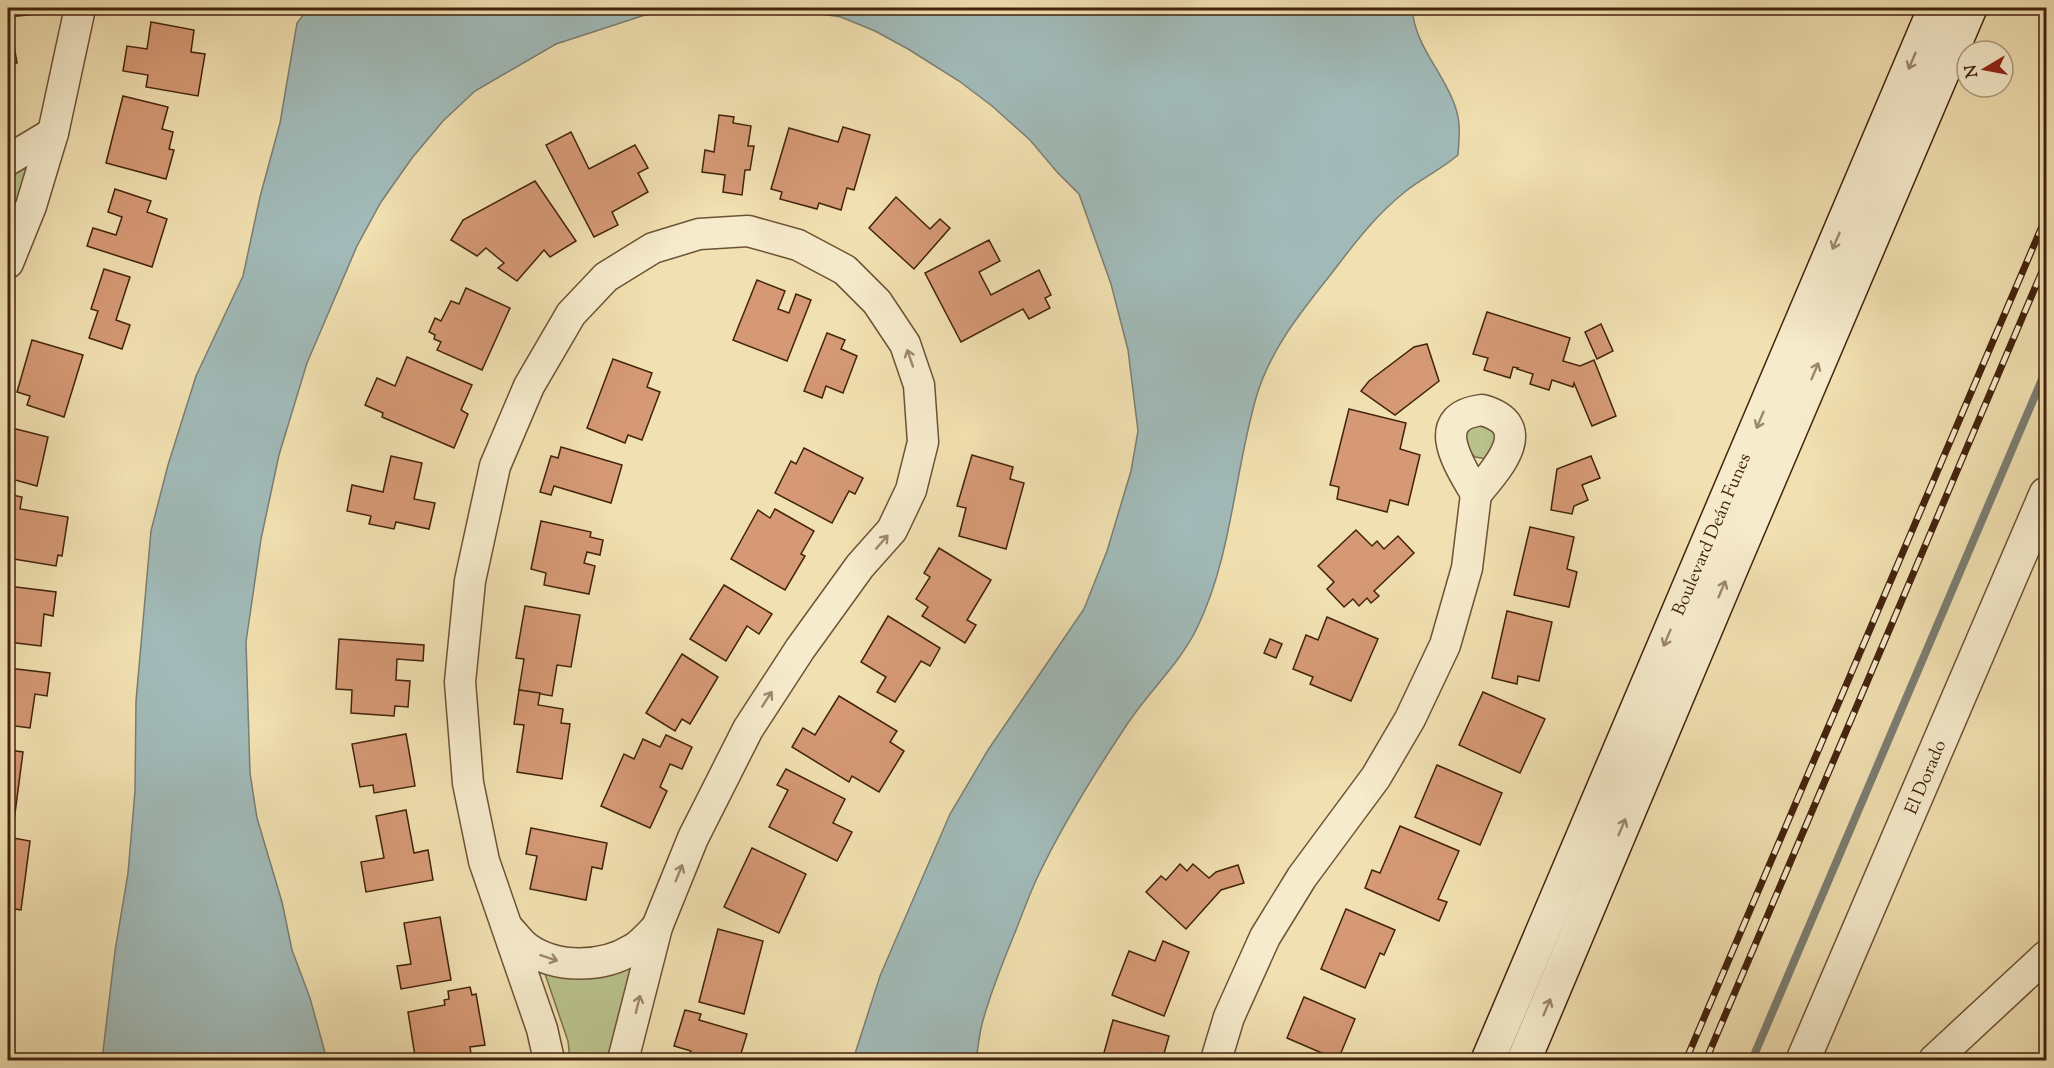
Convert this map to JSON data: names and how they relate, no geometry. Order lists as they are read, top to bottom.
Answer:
{
  "streets": {
    "main road": ["Boulevard Deán Funes", "El Dorado"]
  },
  "north": "left"
}
